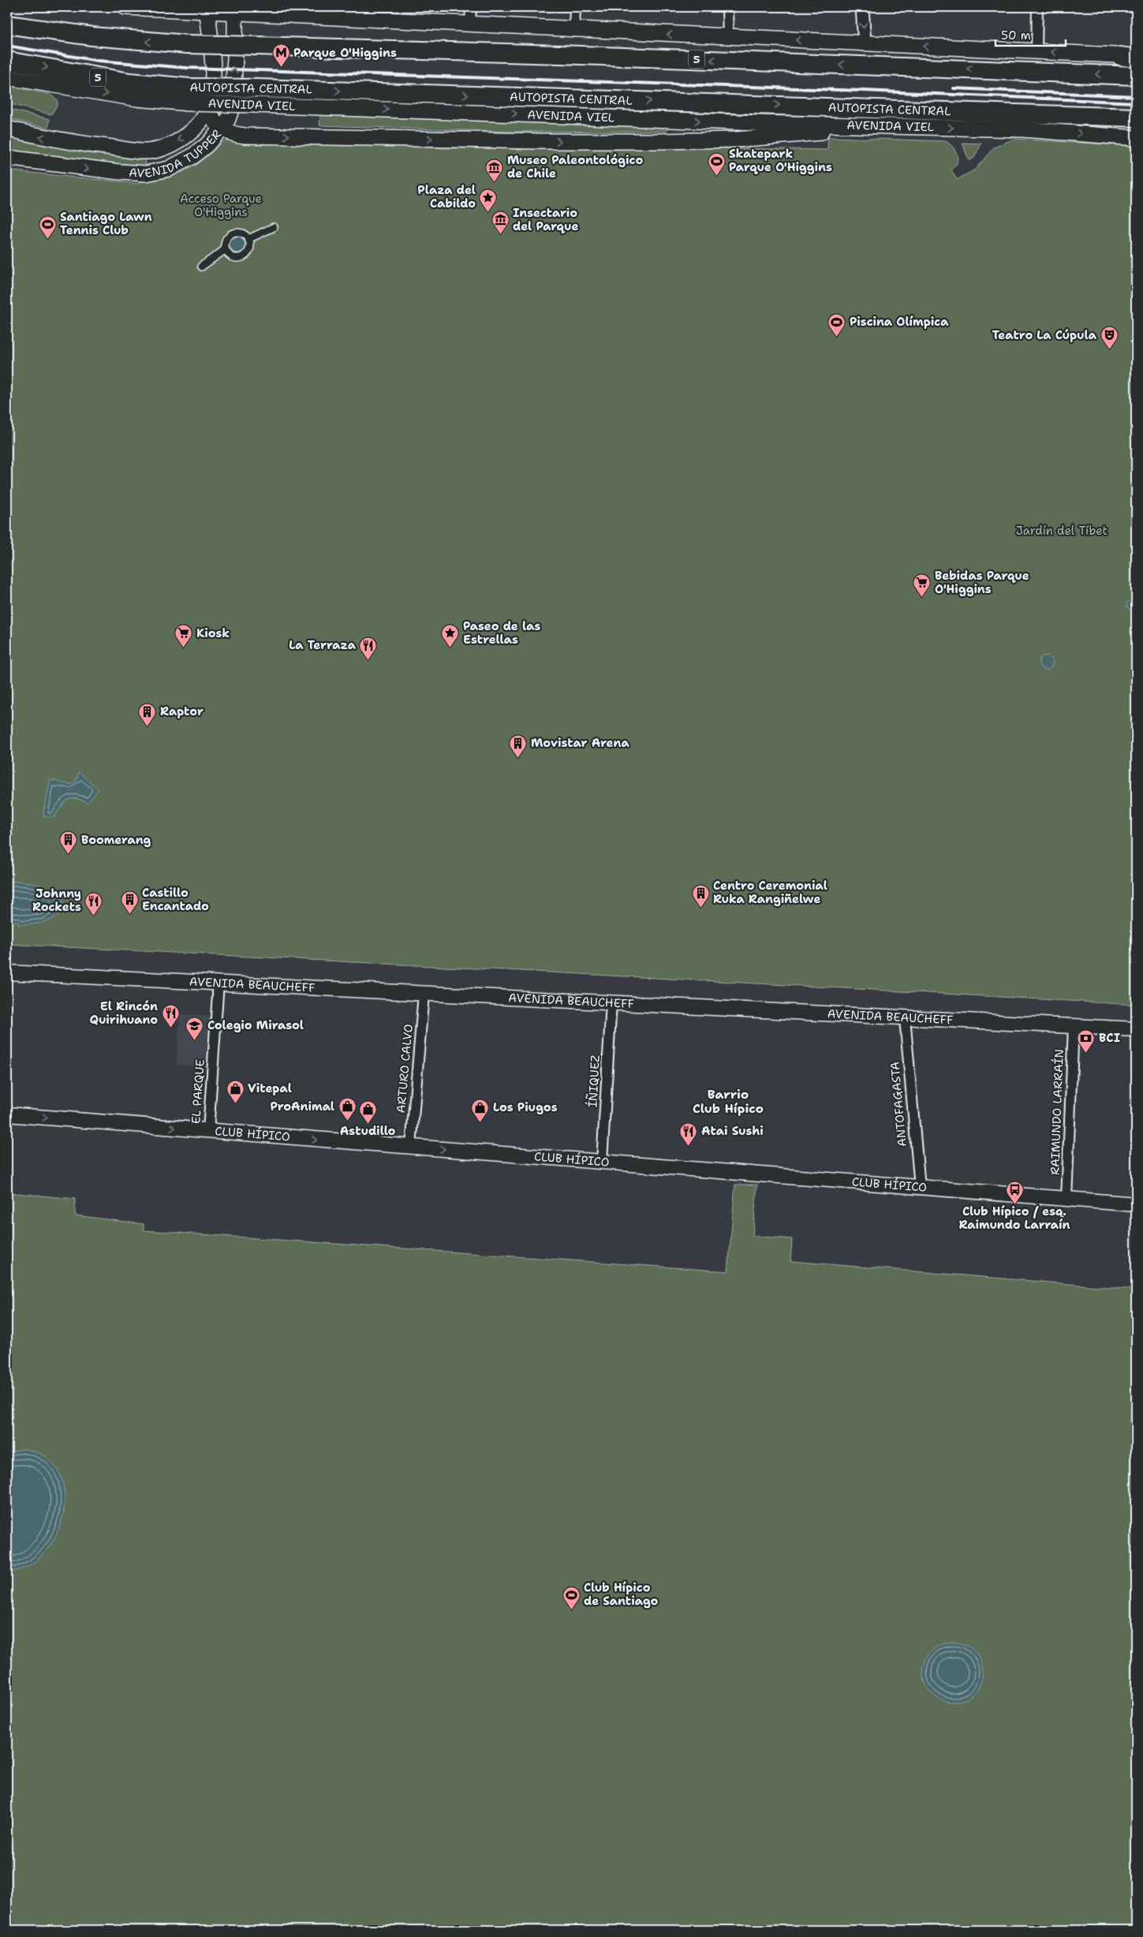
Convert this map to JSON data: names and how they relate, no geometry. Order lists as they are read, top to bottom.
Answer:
{
  "streets": {
    "highway": ["5", "AUTOPISTA CENTRAL"],
    "main road": [
      "AVENIDA VIEL",
      "AVENIDA TUPPER",
      "AVENIDA BEAUCHEFF",
      "CLUB HÍPICO"
    ],
    "street": [
      "ARTURO CALVO",
      "ÍÑIQUEZ",
      "EL PARQUE",
      "ANTOFAGASTA",
      "RAIMUNDO LARRAÍN"
    ]
  },
  "crossings": [
    ["AUTOPISTA CENTRAL", "AVENIDA VIEL"],
    ["AVENIDA BEAUCHEFF", "ARTURO CALVO"],
    ["AVENIDA BEAUCHEFF", "ÍÑIQUEZ"],
    ["AVENIDA BEAUCHEFF", "EL PARQUE"],
    ["AVENIDA BEAUCHEFF", "ANTOFAGASTA"],
    ["AVENIDA BEAUCHEFF", "RAIMUNDO LARRAÍN"],
    ["ARTURO CALVO", "CLUB HÍPICO"],
    ["ÍÑIQUEZ", "CLUB HÍPICO"],
    ["EL PARQUE", "CLUB HÍPICO"],
    ["ANTOFAGASTA", "CLUB HÍPICO"],
    ["RAIMUNDO LARRAÍN", "CLUB HÍPICO"]
  ],
  "one_way": ["CLUB HÍPICO"],
  "districts": ["Barrio Club Hípico"],
  "parks": ["Acceso Parque O'Higgins", "Jardín del Tíbet"],
  "places": {
    "metro station": ["Parque O'Higgins"],
    "sports": [
      "Skatepark Parque O'Higgins",
      "Santiago Lawn Tennis Club",
      "Piscina Olímpica",
      "Club Hípico de Santiago"
    ],
    "museum": ["Museo Paleontológico de Chile", "Insectario del Parque"],
    "place": ["Plaza del Cabildo", "Paseo de las Estrellas"],
    "theatre": ["Teatro La Cúpula"],
    "supermarket": ["Bebidas Parque O'Higgins", "Kiosk"],
    "restaurant": [
      "La Terraza",
      "Johnny Rockets",
      "El Rincón Quirihuano",
      "Atai Sushi"
    ],
    "building": [
      "Raptor",
      "Movistar Arena",
      "Boomerang",
      "Centro Ceremonial Ruka Rangiñelwe",
      "Castillo Encantado"
    ],
    "school or university": ["Colegio Mirasol"],
    "bank": ["BCI"],
    "shop": [
      "Vitepal",
      "ProAnimal",
      "Los Piugos",
      "Astudillo"
    ],
    "bus stop": ["Club Hípico / esq. Raimundo Larraín"]
  },
  "scale_bar": "50 m"
}
